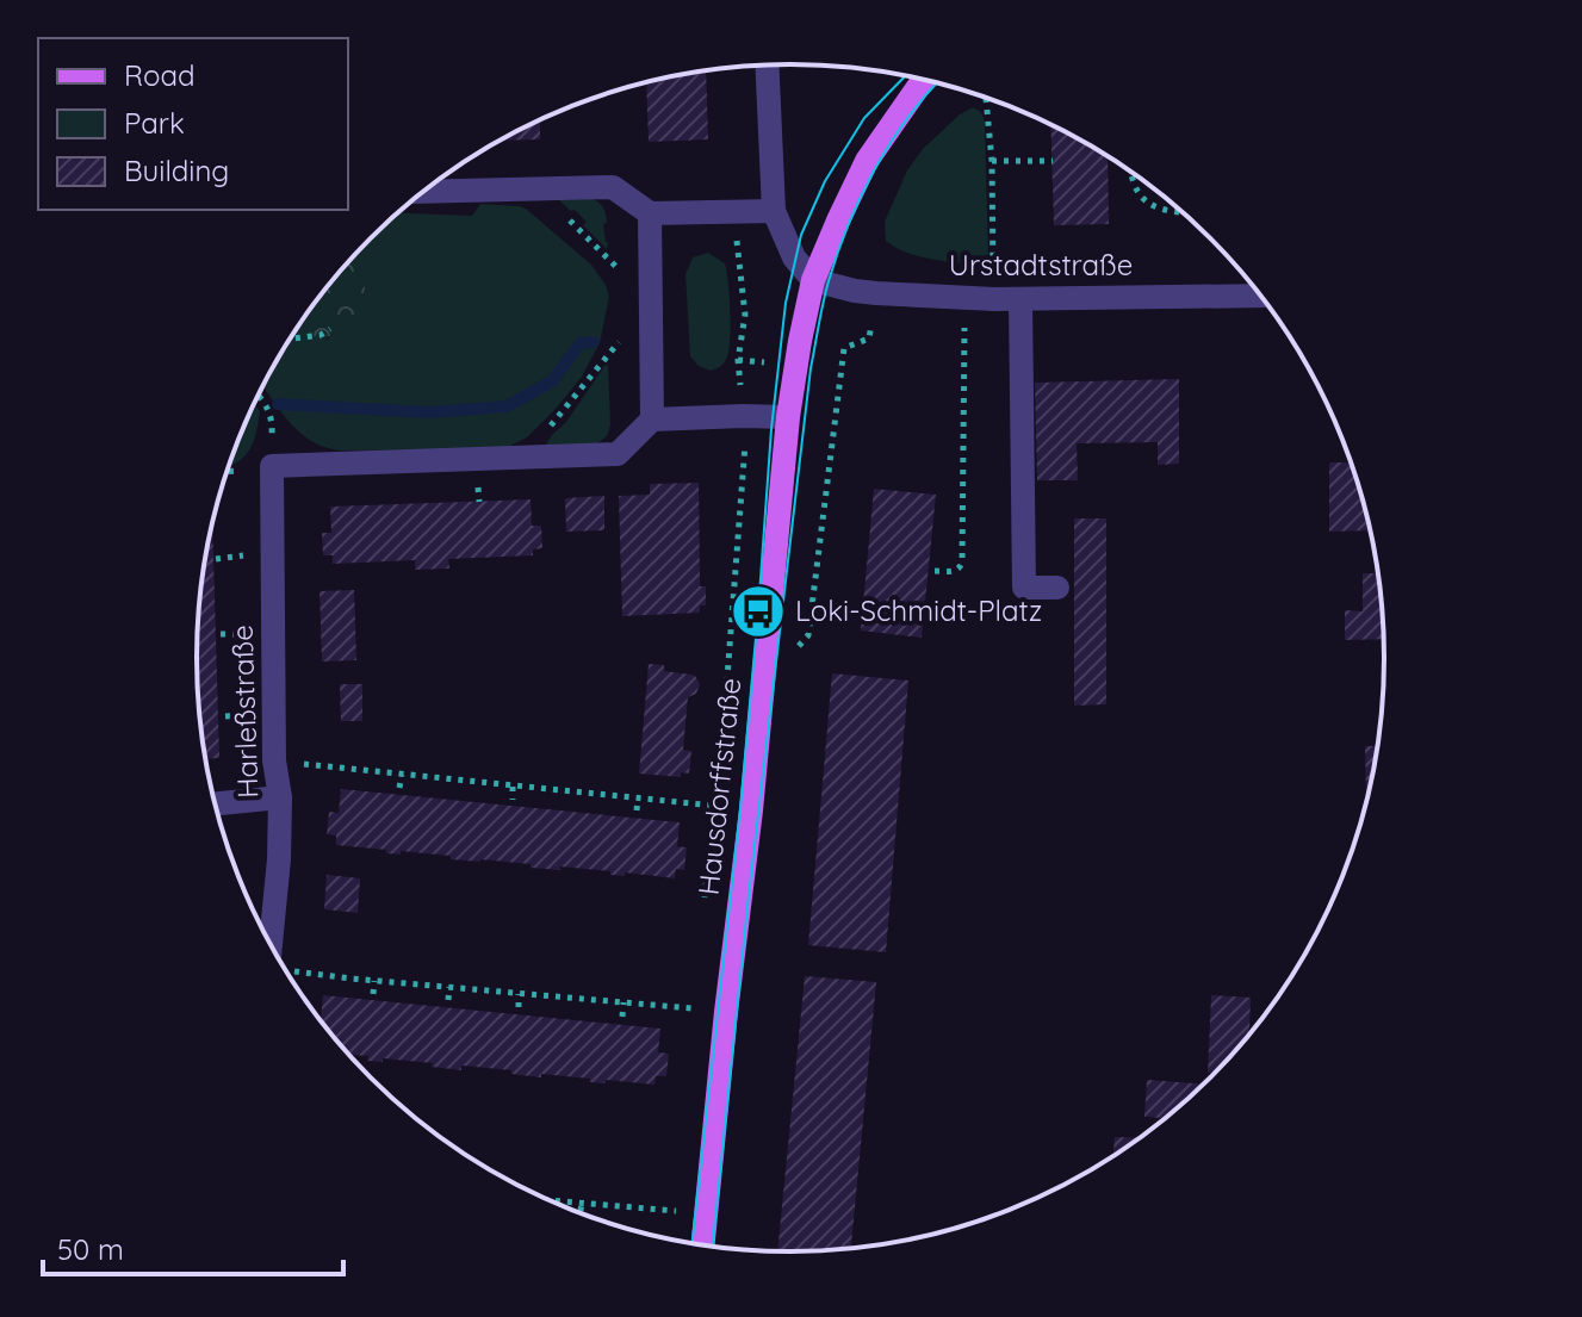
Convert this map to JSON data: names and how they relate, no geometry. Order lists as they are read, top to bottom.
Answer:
{
  "streets": {
    "main road": ["Hausdorffstraße"],
    "street": ["Urstadtstraße", "Harleßstraße"]
  },
  "crossings": [
    ["Urstadtstraße", "Hausdorffstraße"]
  ],
  "places": {
    "bus stop": ["Loki-Schmidt-Platz"]
  },
  "legend": ["Road", "Park", "Building"],
  "scale_bar": "50 m"
}
